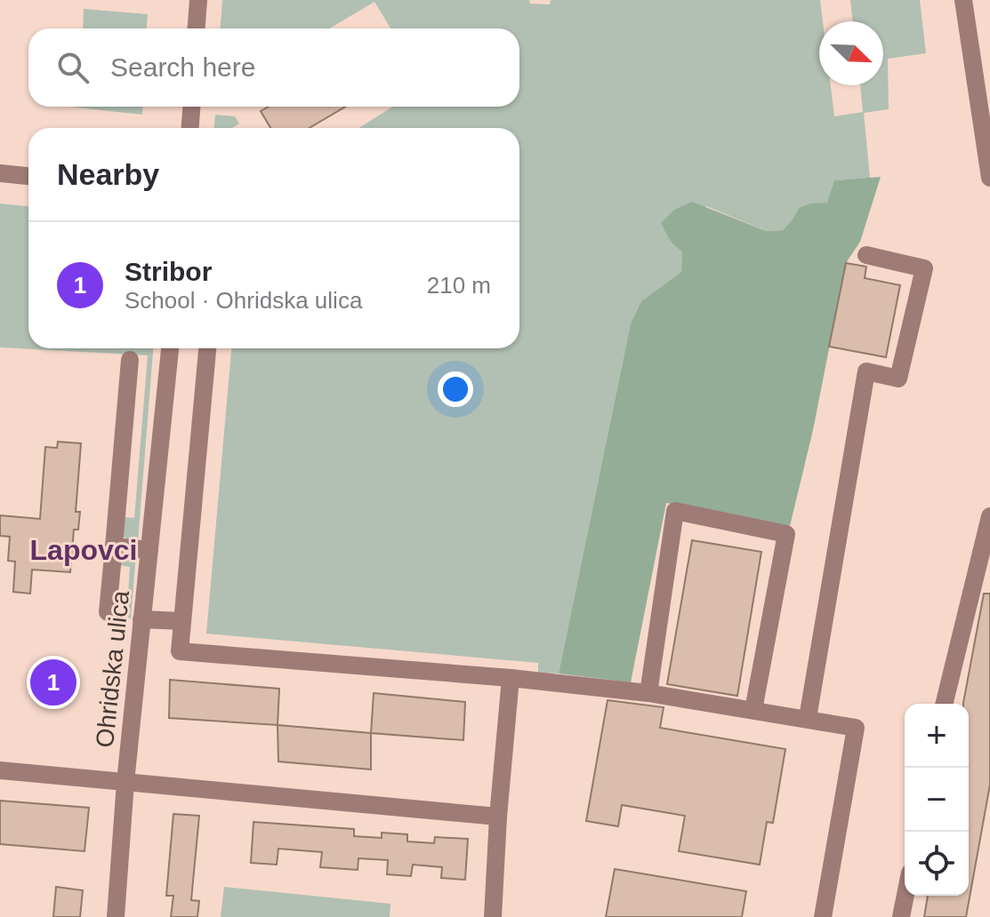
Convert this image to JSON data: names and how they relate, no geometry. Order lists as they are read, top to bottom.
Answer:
{
  "streets": {
    "street": ["Ohridska ulica"]
  },
  "districts": ["Lapovci"],
  "north": "bottom right",
  "page": {
    "search": "Search here",
    "heading": "Nearby",
    "list": [
      {
        "mark": "1",
        "name": "Stribor",
        "note": "School · Ohridska ulica",
        "value": "210 m"
      }
    ],
    "pins": "1",
    "map_buttons": ["+", "−"]
  }
}
